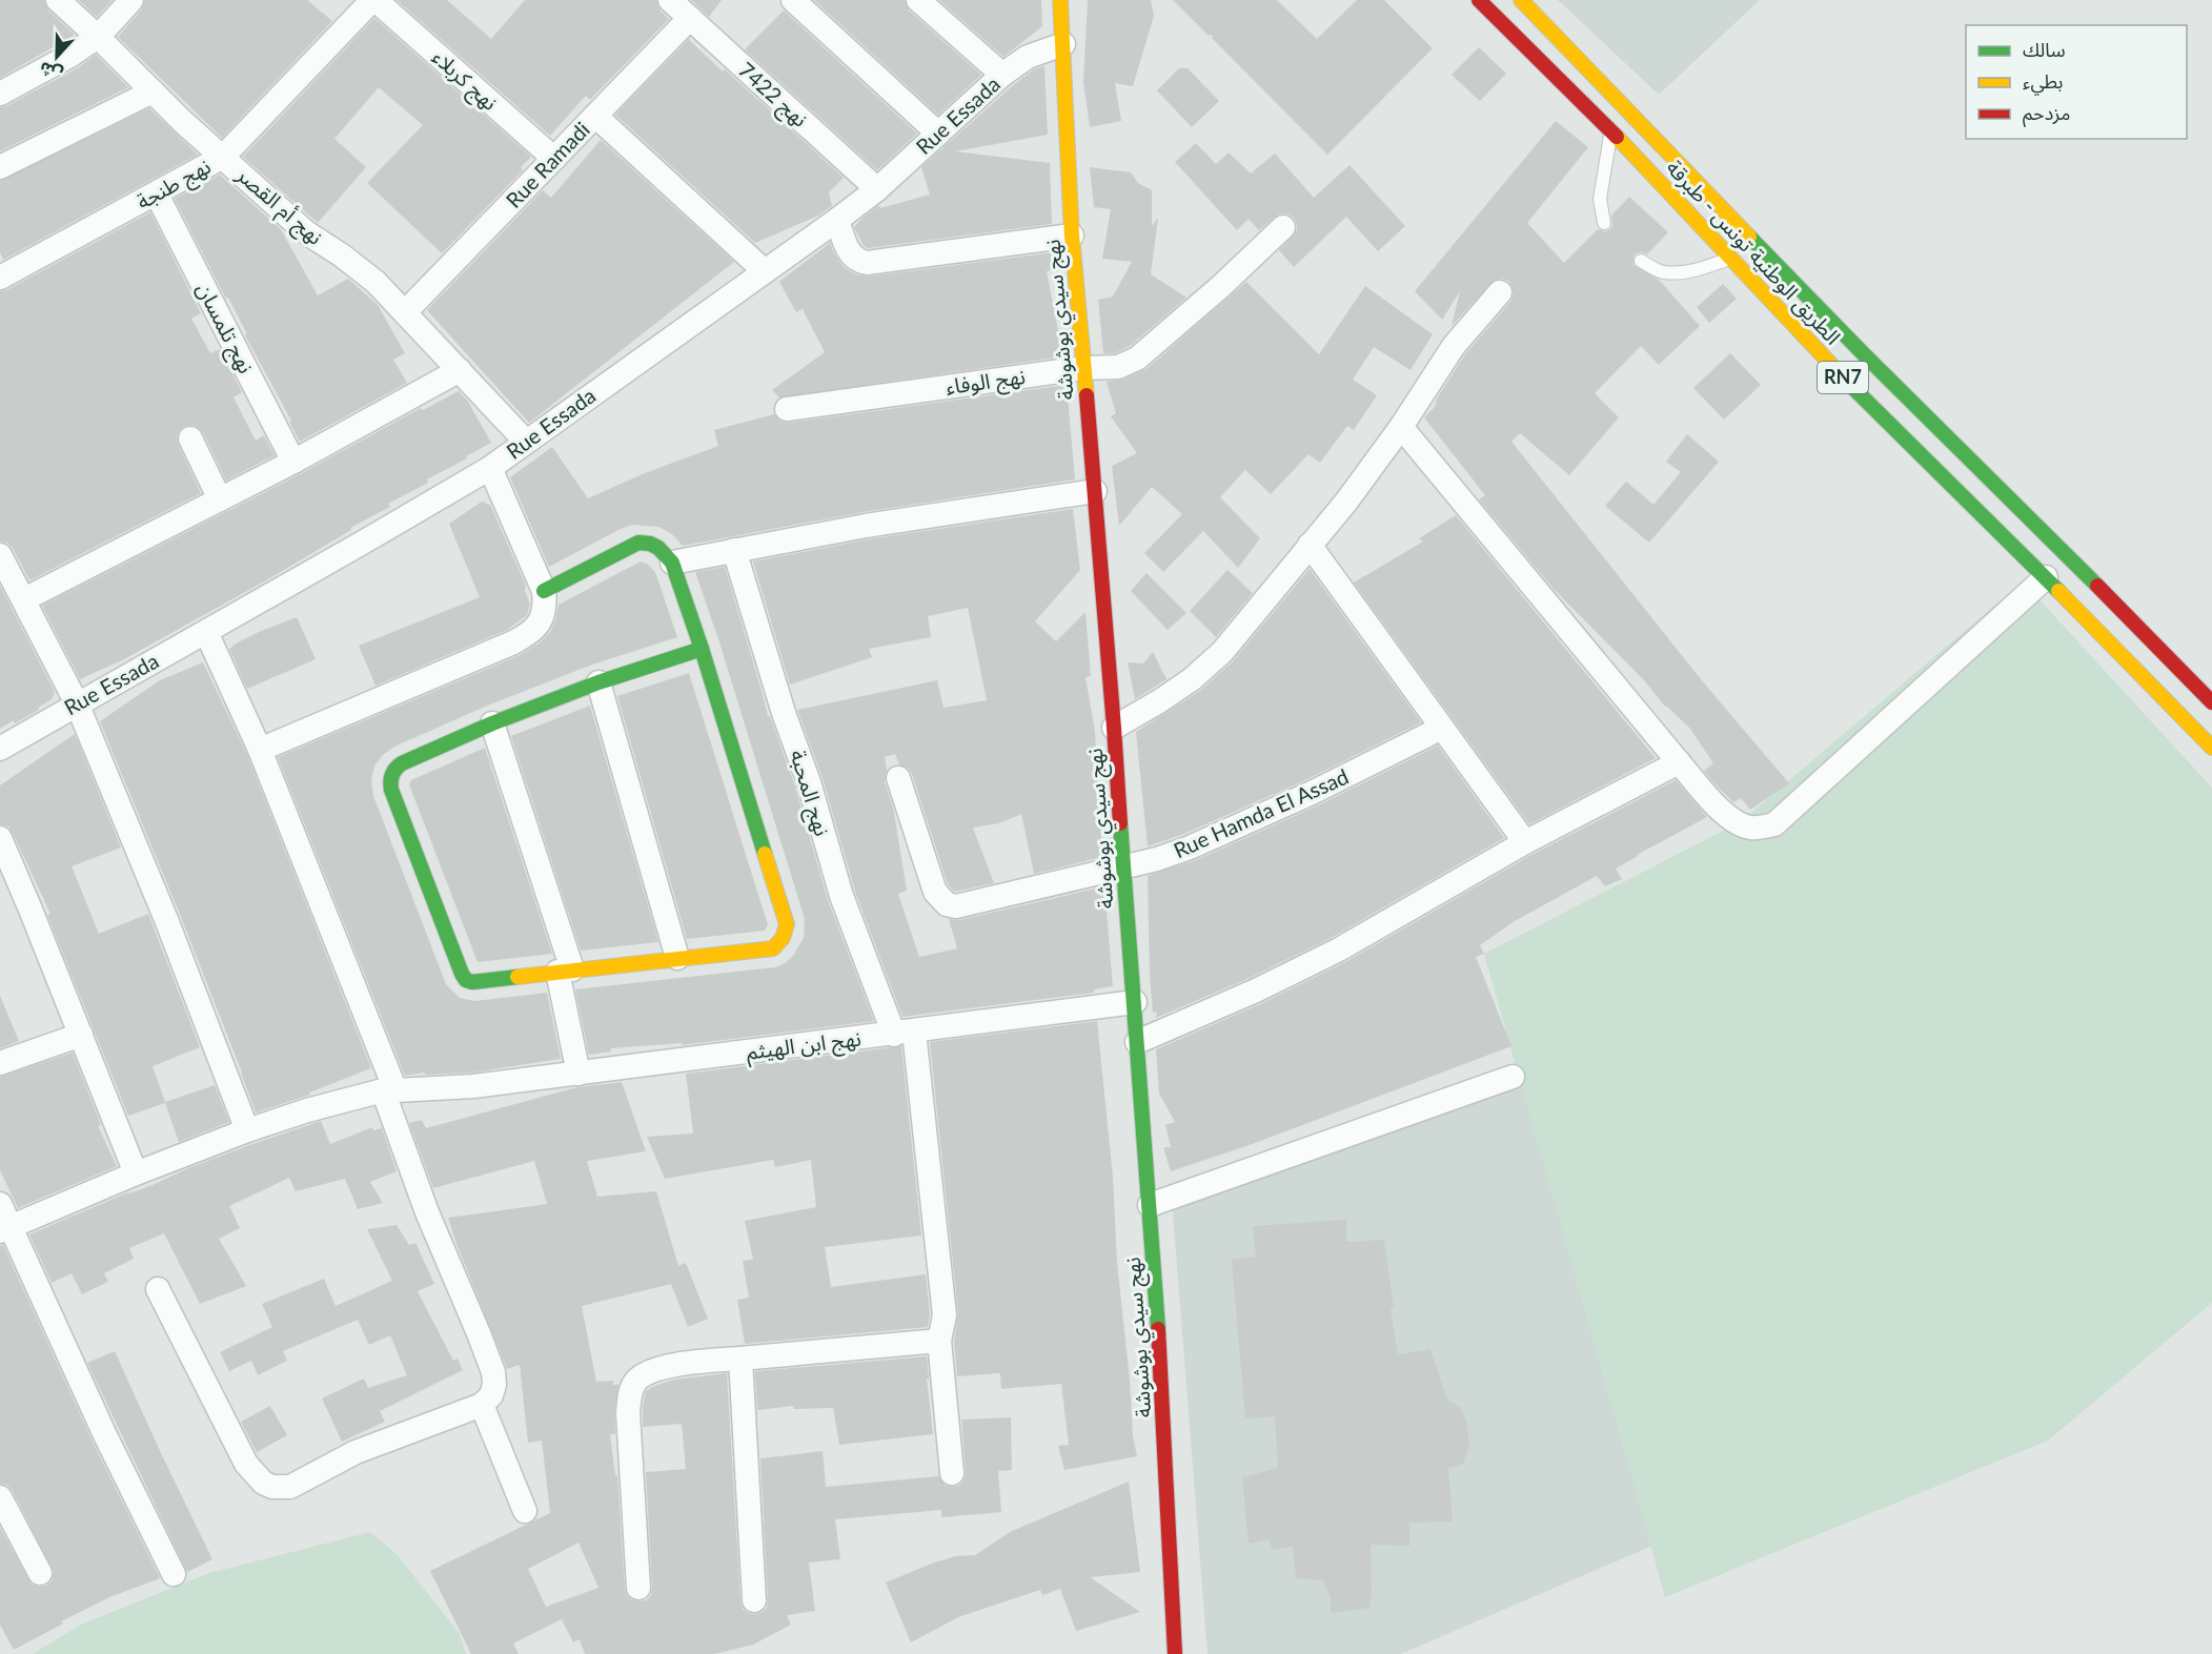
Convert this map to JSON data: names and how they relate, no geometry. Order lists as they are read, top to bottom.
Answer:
{
  "streets": {
    "street": [
      "نهج كربلاء",
      "نهج 7422",
      "Rue Essada",
      "Rue Ramadi",
      "نهج طنجة",
      "نهج أم القصر",
      "الطريق الوطنية تونس - طبرقة",
      "نهج سيدي بوشوشة",
      "نهج تلمسان",
      "RN7",
      "نهج الوفاء",
      "نهج المحبة",
      "Rue Hamda El Assad",
      "نهج ابن الهيثم"
    ]
  },
  "crossings": [
    ["نهج كربلاء", "Rue Ramadi"],
    ["نهج كربلاء", "نهج طنجة"],
    ["نهج 7422", "Rue Essada"],
    ["نهج 7422", "Rue Ramadi"],
    ["Rue Essada", "نهج أم القصر"],
    ["Rue Essada", "نهج سيدي بوشوشة"],
    ["Rue Ramadi", "نهج أم القصر"],
    ["نهج طنجة", "نهج أم القصر"],
    ["نهج طنجة", "نهج تلمسان"],
    ["نهج سيدي بوشوشة", "نهج الوفاء"],
    ["نهج سيدي بوشوشة", "Rue Hamda El Assad"],
    ["نهج سيدي بوشوشة", "نهج ابن الهيثم"],
    ["نهج المحبة", "نهج ابن الهيثم"]
  ],
  "legend": ["سالك", "بطيء", "مزدحم"],
  "north": "bottom"
}
